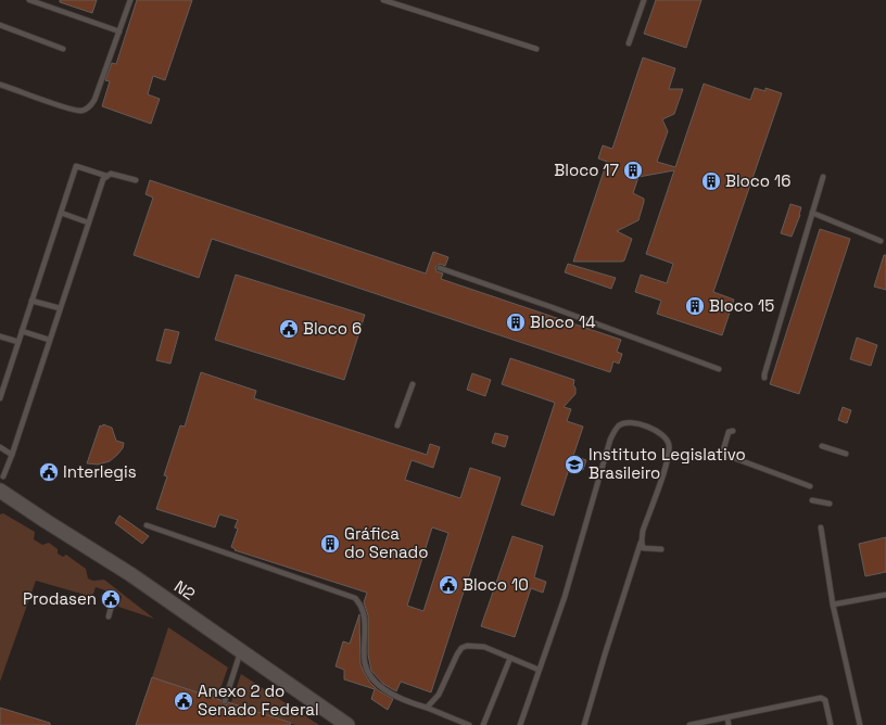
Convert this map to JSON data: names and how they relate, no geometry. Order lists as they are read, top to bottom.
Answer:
{
  "streets": {
    "main road": ["N2"]
  },
  "places": {
    "building": [
      "Bloco 17",
      "Bloco 16",
      "Bloco 15",
      "Bloco 14",
      "Gráfica do Senado"
    ],
    "public building": [
      "Bloco 6",
      "Interlegis",
      "Bloco 10",
      "Prodasen",
      "Anexo 2 do Senado Federal"
    ],
    "school or university": ["Instituto Legislativo Brasileiro"]
  }
}
